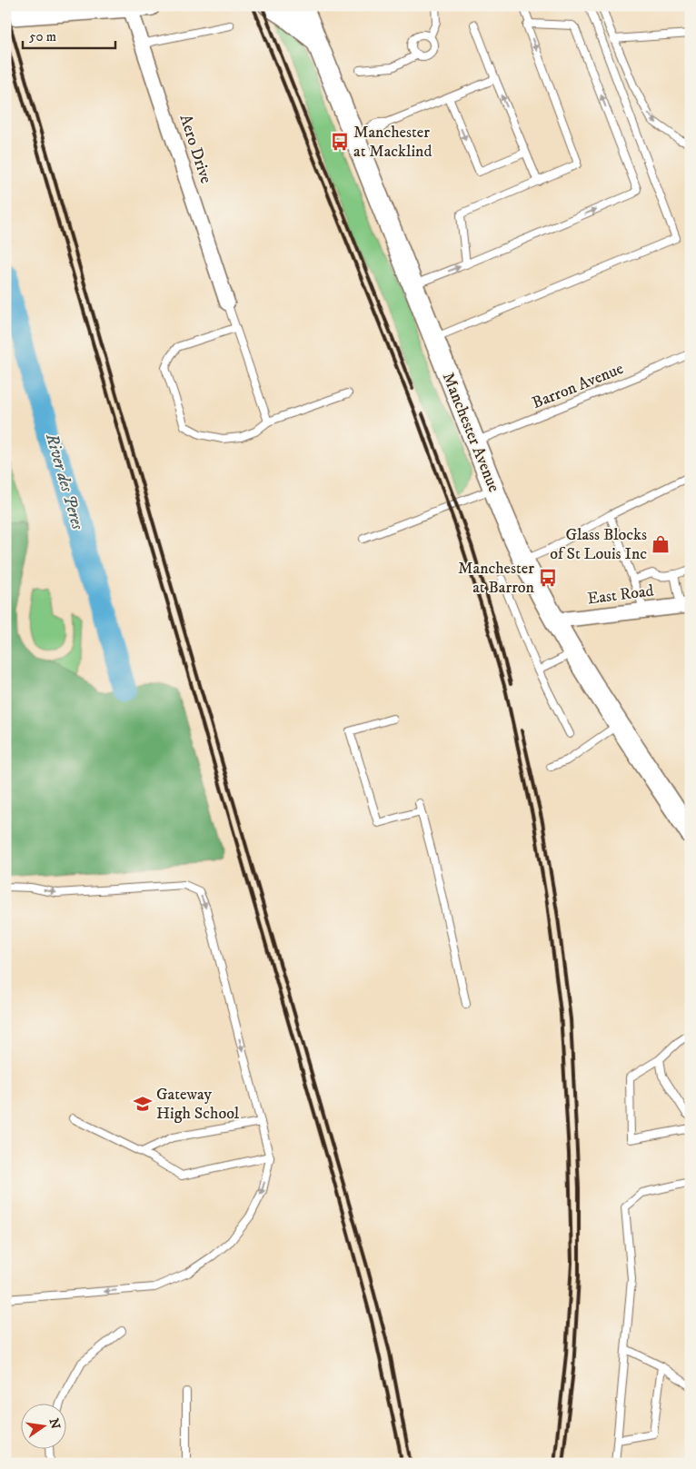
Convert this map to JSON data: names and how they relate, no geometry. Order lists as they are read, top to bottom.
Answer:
{
  "streets": {
    "main road": ["Manchester Avenue"],
    "street": ["Aero Drive", "East Road"],
    "lane": ["Barron Avenue"]
  },
  "crossings": [
    ["Barron Avenue", "Manchester Avenue"],
    ["Manchester Avenue", "East Road"]
  ],
  "water": ["River des Peres"],
  "places": {
    "bus stop": ["Manchester at Macklind", "Manchester at Barron"],
    "shop": ["Glass Blocks of St Louis Inc"],
    "school or university": ["Gateway High School"]
  },
  "scale_bar": "50 m",
  "north": "right"
}
